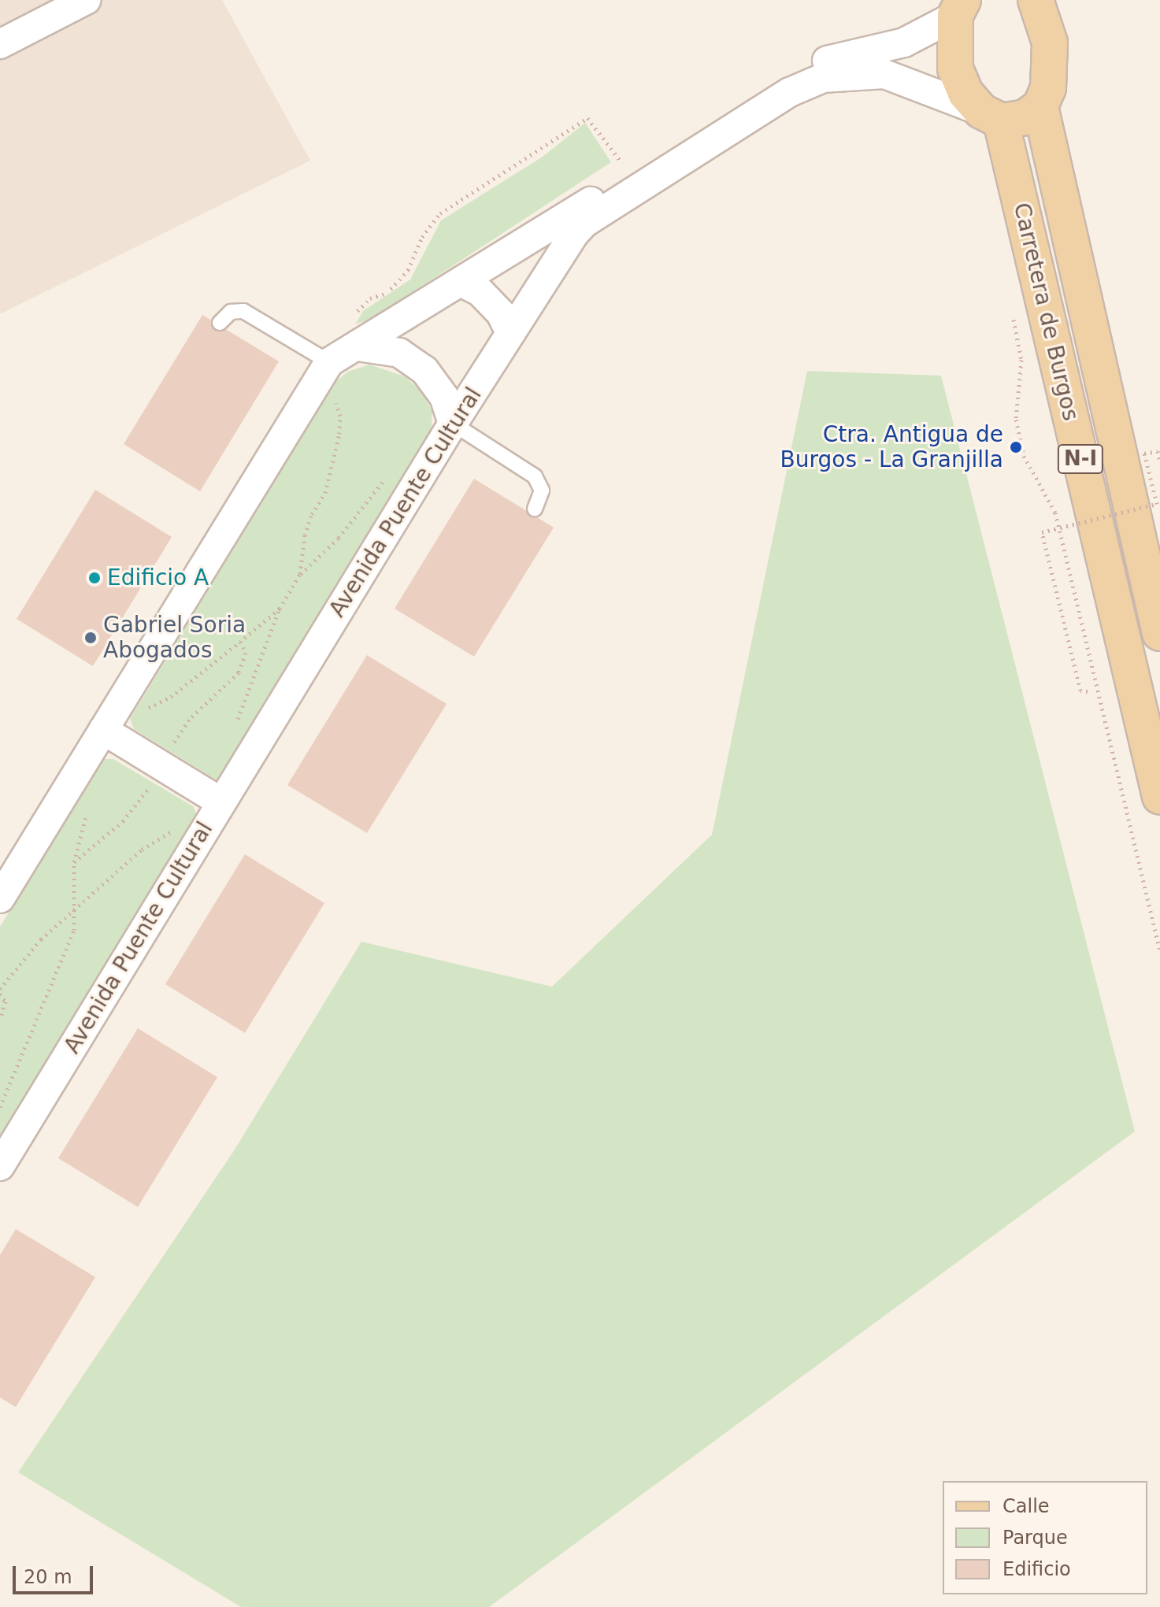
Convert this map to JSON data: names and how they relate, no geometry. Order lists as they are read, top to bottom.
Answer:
{
  "streets": {
    "main road": ["Carretera de Burgos", "N-I"],
    "street": ["Avenida Puente Cultural"]
  },
  "crossings": [
    ["Carretera de Burgos", "N-I"],
    ["Carretera de Burgos", "Avenida Puente Cultural"],
    ["N-I", "Avenida Puente Cultural"]
  ],
  "places": ["Ctra. Antigua de Burgos - La Granjilla", "Edificio A", "Gabriel Soria Abogados"],
  "legend": ["Calle", "Parque", "Edificio"],
  "scale_bar": "20 m"
}
